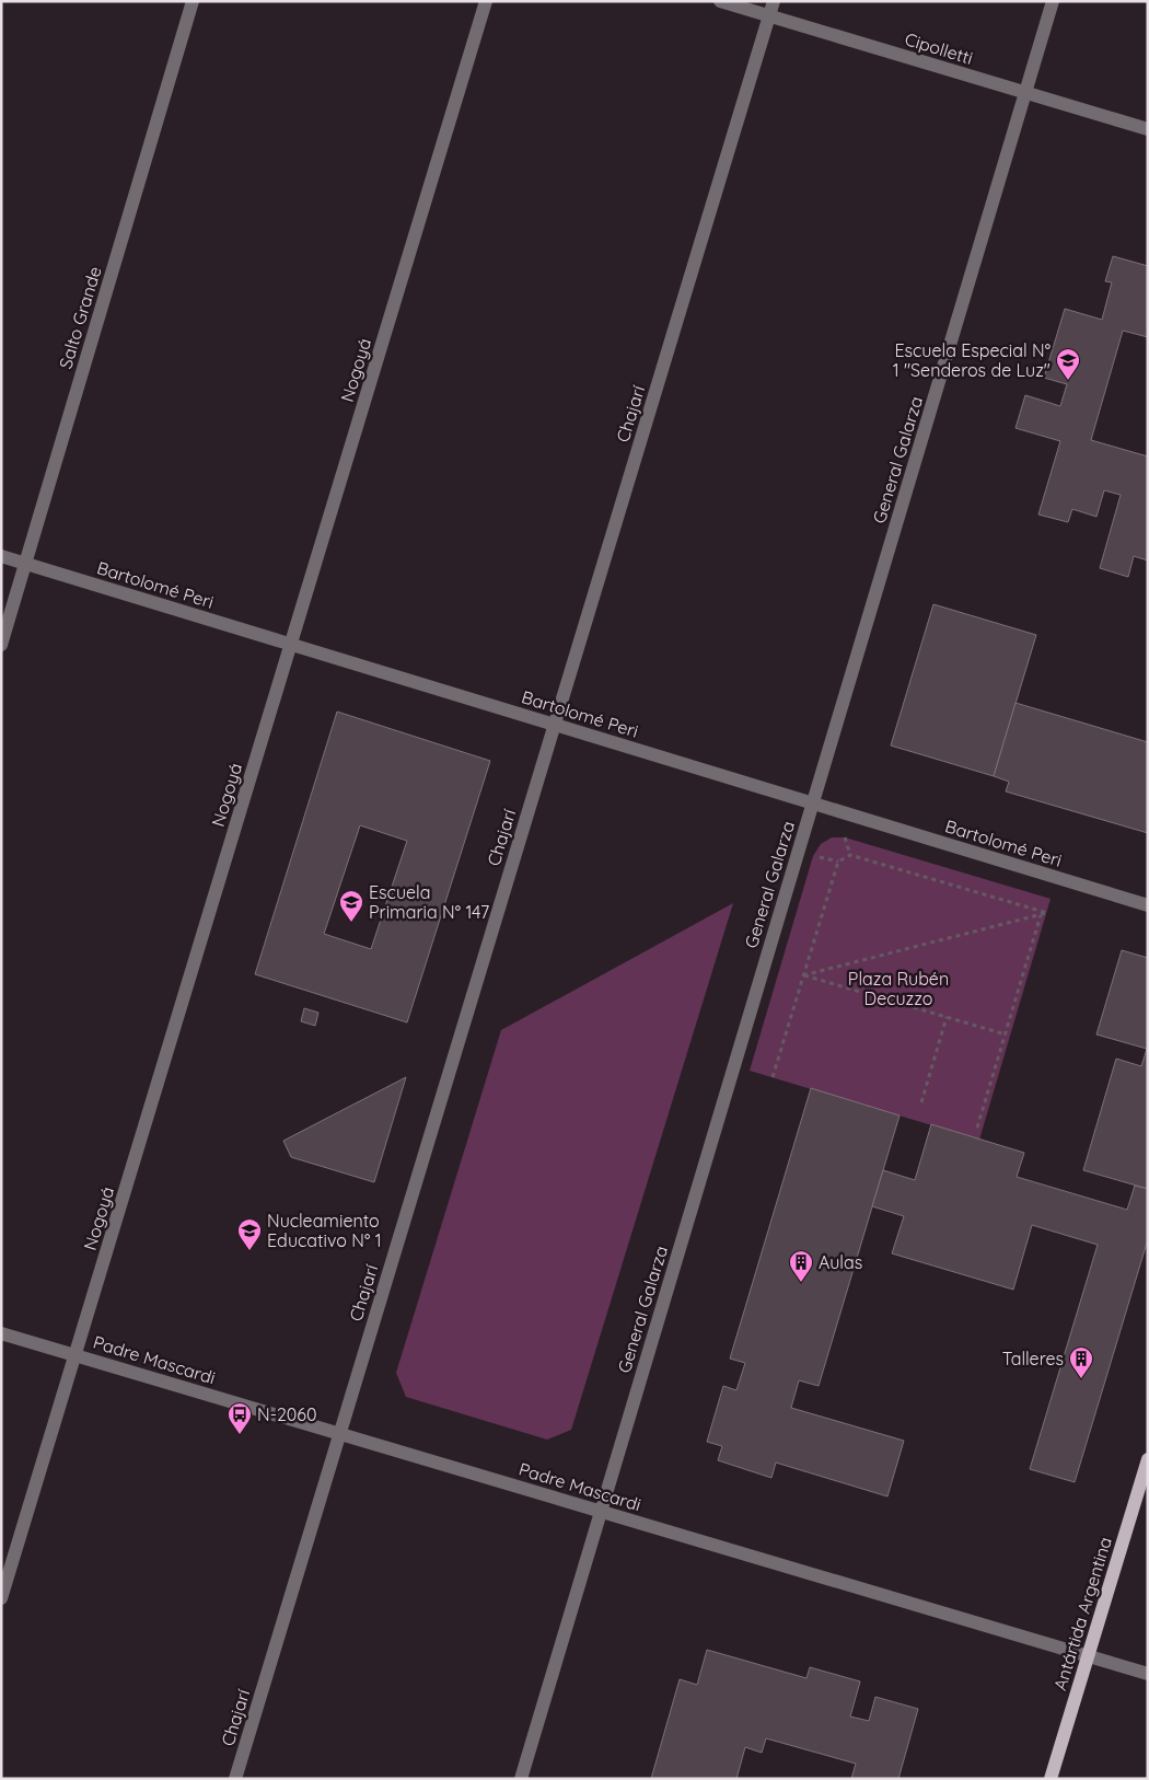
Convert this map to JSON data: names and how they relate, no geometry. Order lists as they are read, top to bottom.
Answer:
{
  "streets": {
    "main road": ["Antártida Argentina"],
    "street": [
      "Cipolletti",
      "Salto Grande",
      "Nogoyá",
      "Chajarí",
      "General Galarza",
      "Bartolomé Peri",
      "Padre Mascardi"
    ]
  },
  "crossings": [
    ["Cipolletti", "Chajarí"],
    ["Cipolletti", "General Galarza"],
    ["Salto Grande", "Bartolomé Peri"],
    ["Nogoyá", "Bartolomé Peri"],
    ["Nogoyá", "Padre Mascardi"],
    ["Chajarí", "Bartolomé Peri"],
    ["Chajarí", "Padre Mascardi"],
    ["General Galarza", "Bartolomé Peri"],
    ["General Galarza", "Padre Mascardi"],
    ["Padre Mascardi", "Antártida Argentina"]
  ],
  "parks": ["Plaza Rubén Decuzzo"],
  "places": {
    "school or university": ["Escuela Especial N° 1 \"Senderos de Luz\"", "Escuela Primaria N° 147", "Nucleamiento Educativo N° 1"],
    "building": ["Aulas", "Talleres"],
    "bus stop": ["N-2060"]
  }
}
